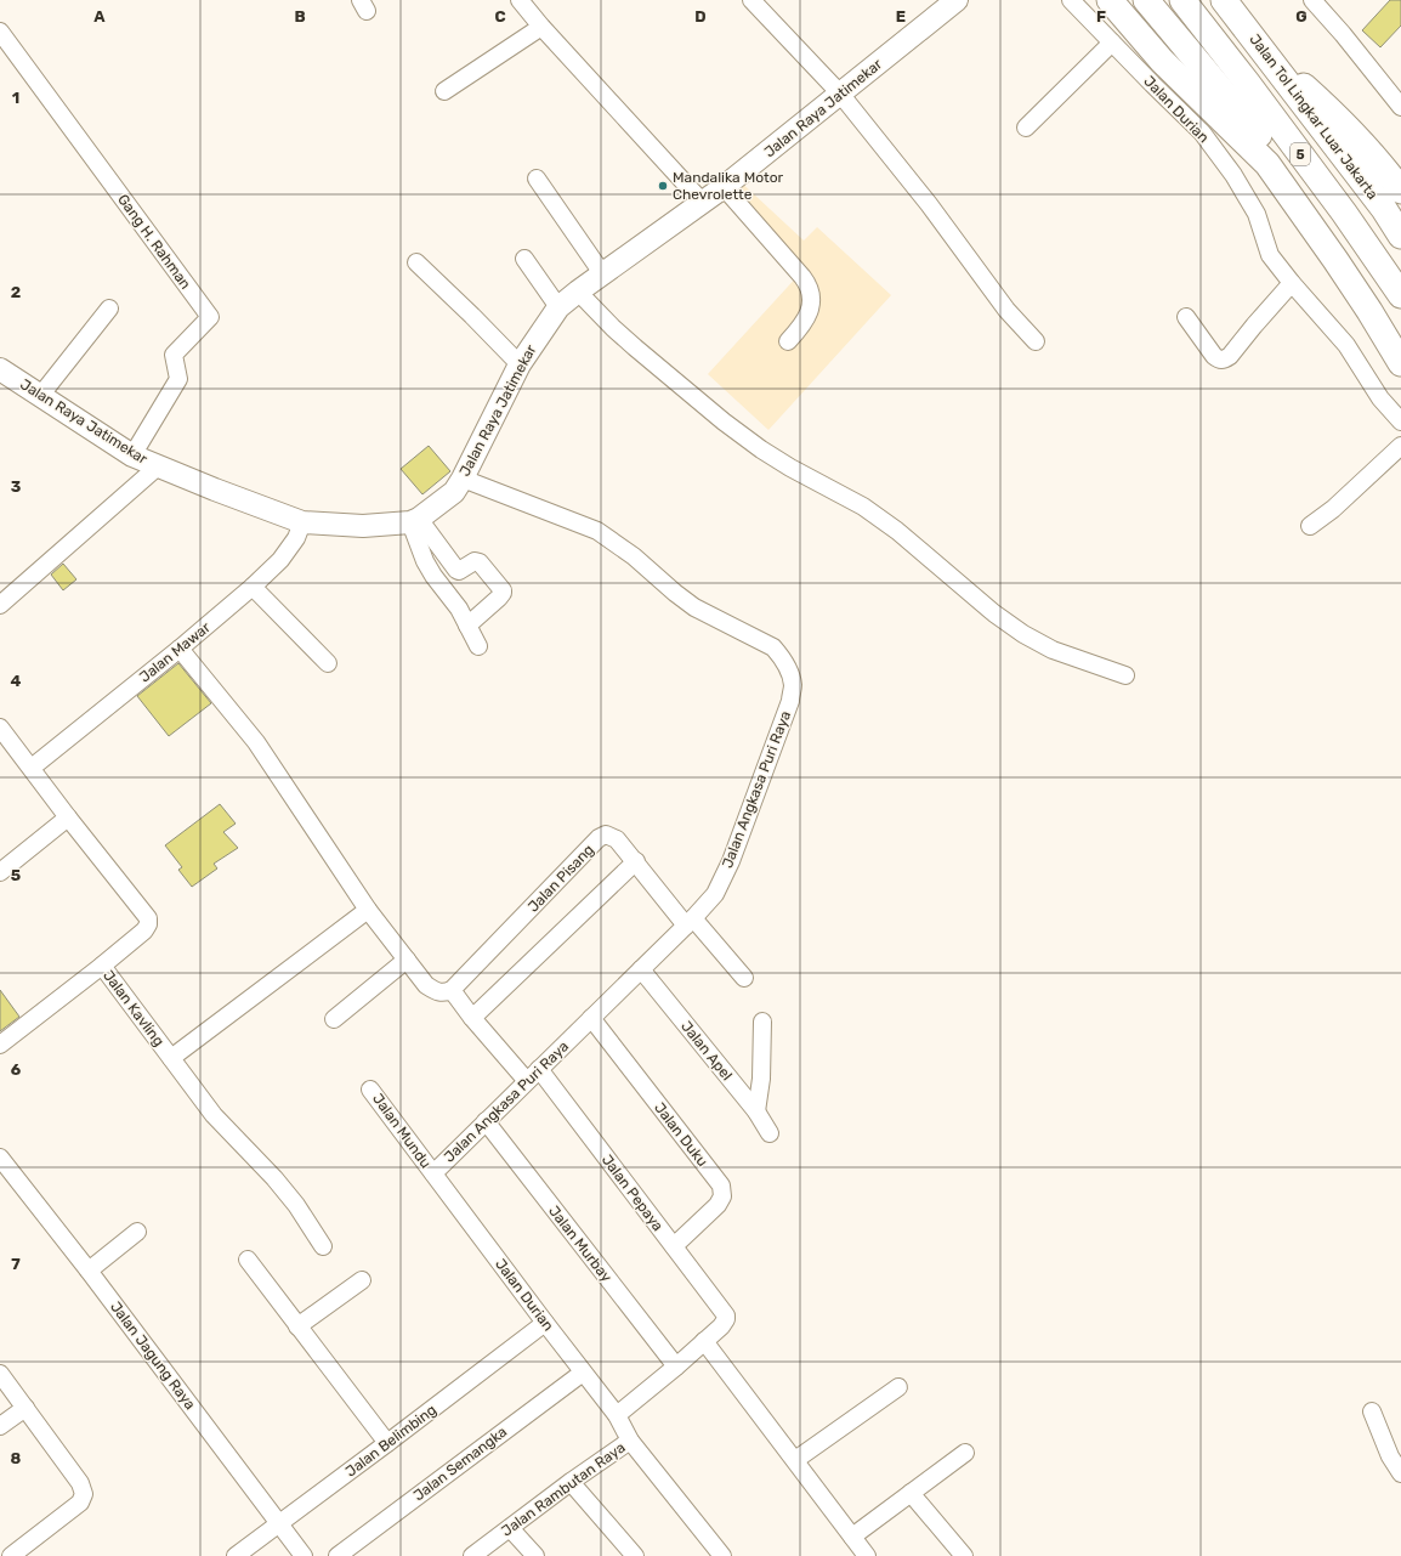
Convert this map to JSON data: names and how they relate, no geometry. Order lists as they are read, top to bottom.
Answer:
{
  "streets": {
    "highway": ["Jalan Tol Lingkar Luar Jakarta", "5"],
    "main road": ["Jalan Raya Jatimekar"],
    "street": [
      "Jalan Durian",
      "Gang H. Rahman",
      "Jalan Mawar",
      "Jalan Angkasa Puri Raya",
      "Jalan Pisang",
      "Jalan Kavling",
      "Jalan Apel",
      "Jalan Mundu",
      "Jalan Duku",
      "Jalan Pepaya",
      "Jalan Murbay",
      "Jalan Jagung Raya",
      "Jalan Belimbing",
      "Jalan Semangka",
      "Jalan Rambutan Raya"
    ]
  },
  "crossings": [
    ["Jalan Raya Jatimekar", "Gang H. Rahman"],
    ["Jalan Raya Jatimekar", "Jalan Mawar"],
    ["Jalan Raya Jatimekar", "Jalan Angkasa Puri Raya"],
    ["Jalan Durian", "Jalan Angkasa Puri Raya"],
    ["Jalan Durian", "Jalan Mundu"],
    ["Jalan Durian", "Jalan Belimbing"],
    ["Jalan Durian", "Jalan Semangka"],
    ["Jalan Durian", "Jalan Rambutan Raya"],
    ["Jalan Mawar", "Jalan Kavling"],
    ["Jalan Angkasa Puri Raya", "Jalan Pisang"],
    ["Jalan Angkasa Puri Raya", "Jalan Apel"],
    ["Jalan Angkasa Puri Raya", "Jalan Mundu"],
    ["Jalan Angkasa Puri Raya", "Jalan Duku"],
    ["Jalan Angkasa Puri Raya", "Jalan Pepaya"],
    ["Jalan Angkasa Puri Raya", "Jalan Murbay"],
    ["Jalan Pisang", "Jalan Pepaya"],
    ["Jalan Duku", "Jalan Pepaya"],
    ["Jalan Jagung Raya", "Jalan Belimbing"]
  ],
  "places": ["Mandalika Motor Chevrolette"],
  "grid": {
    "columns": [
      "A",
      "B",
      "C",
      "D",
      "E",
      "F",
      "G"
    ],
    "rows": [
      "1",
      "2",
      "3",
      "4",
      "5",
      "6",
      "7",
      "8"
    ]
  }
}
